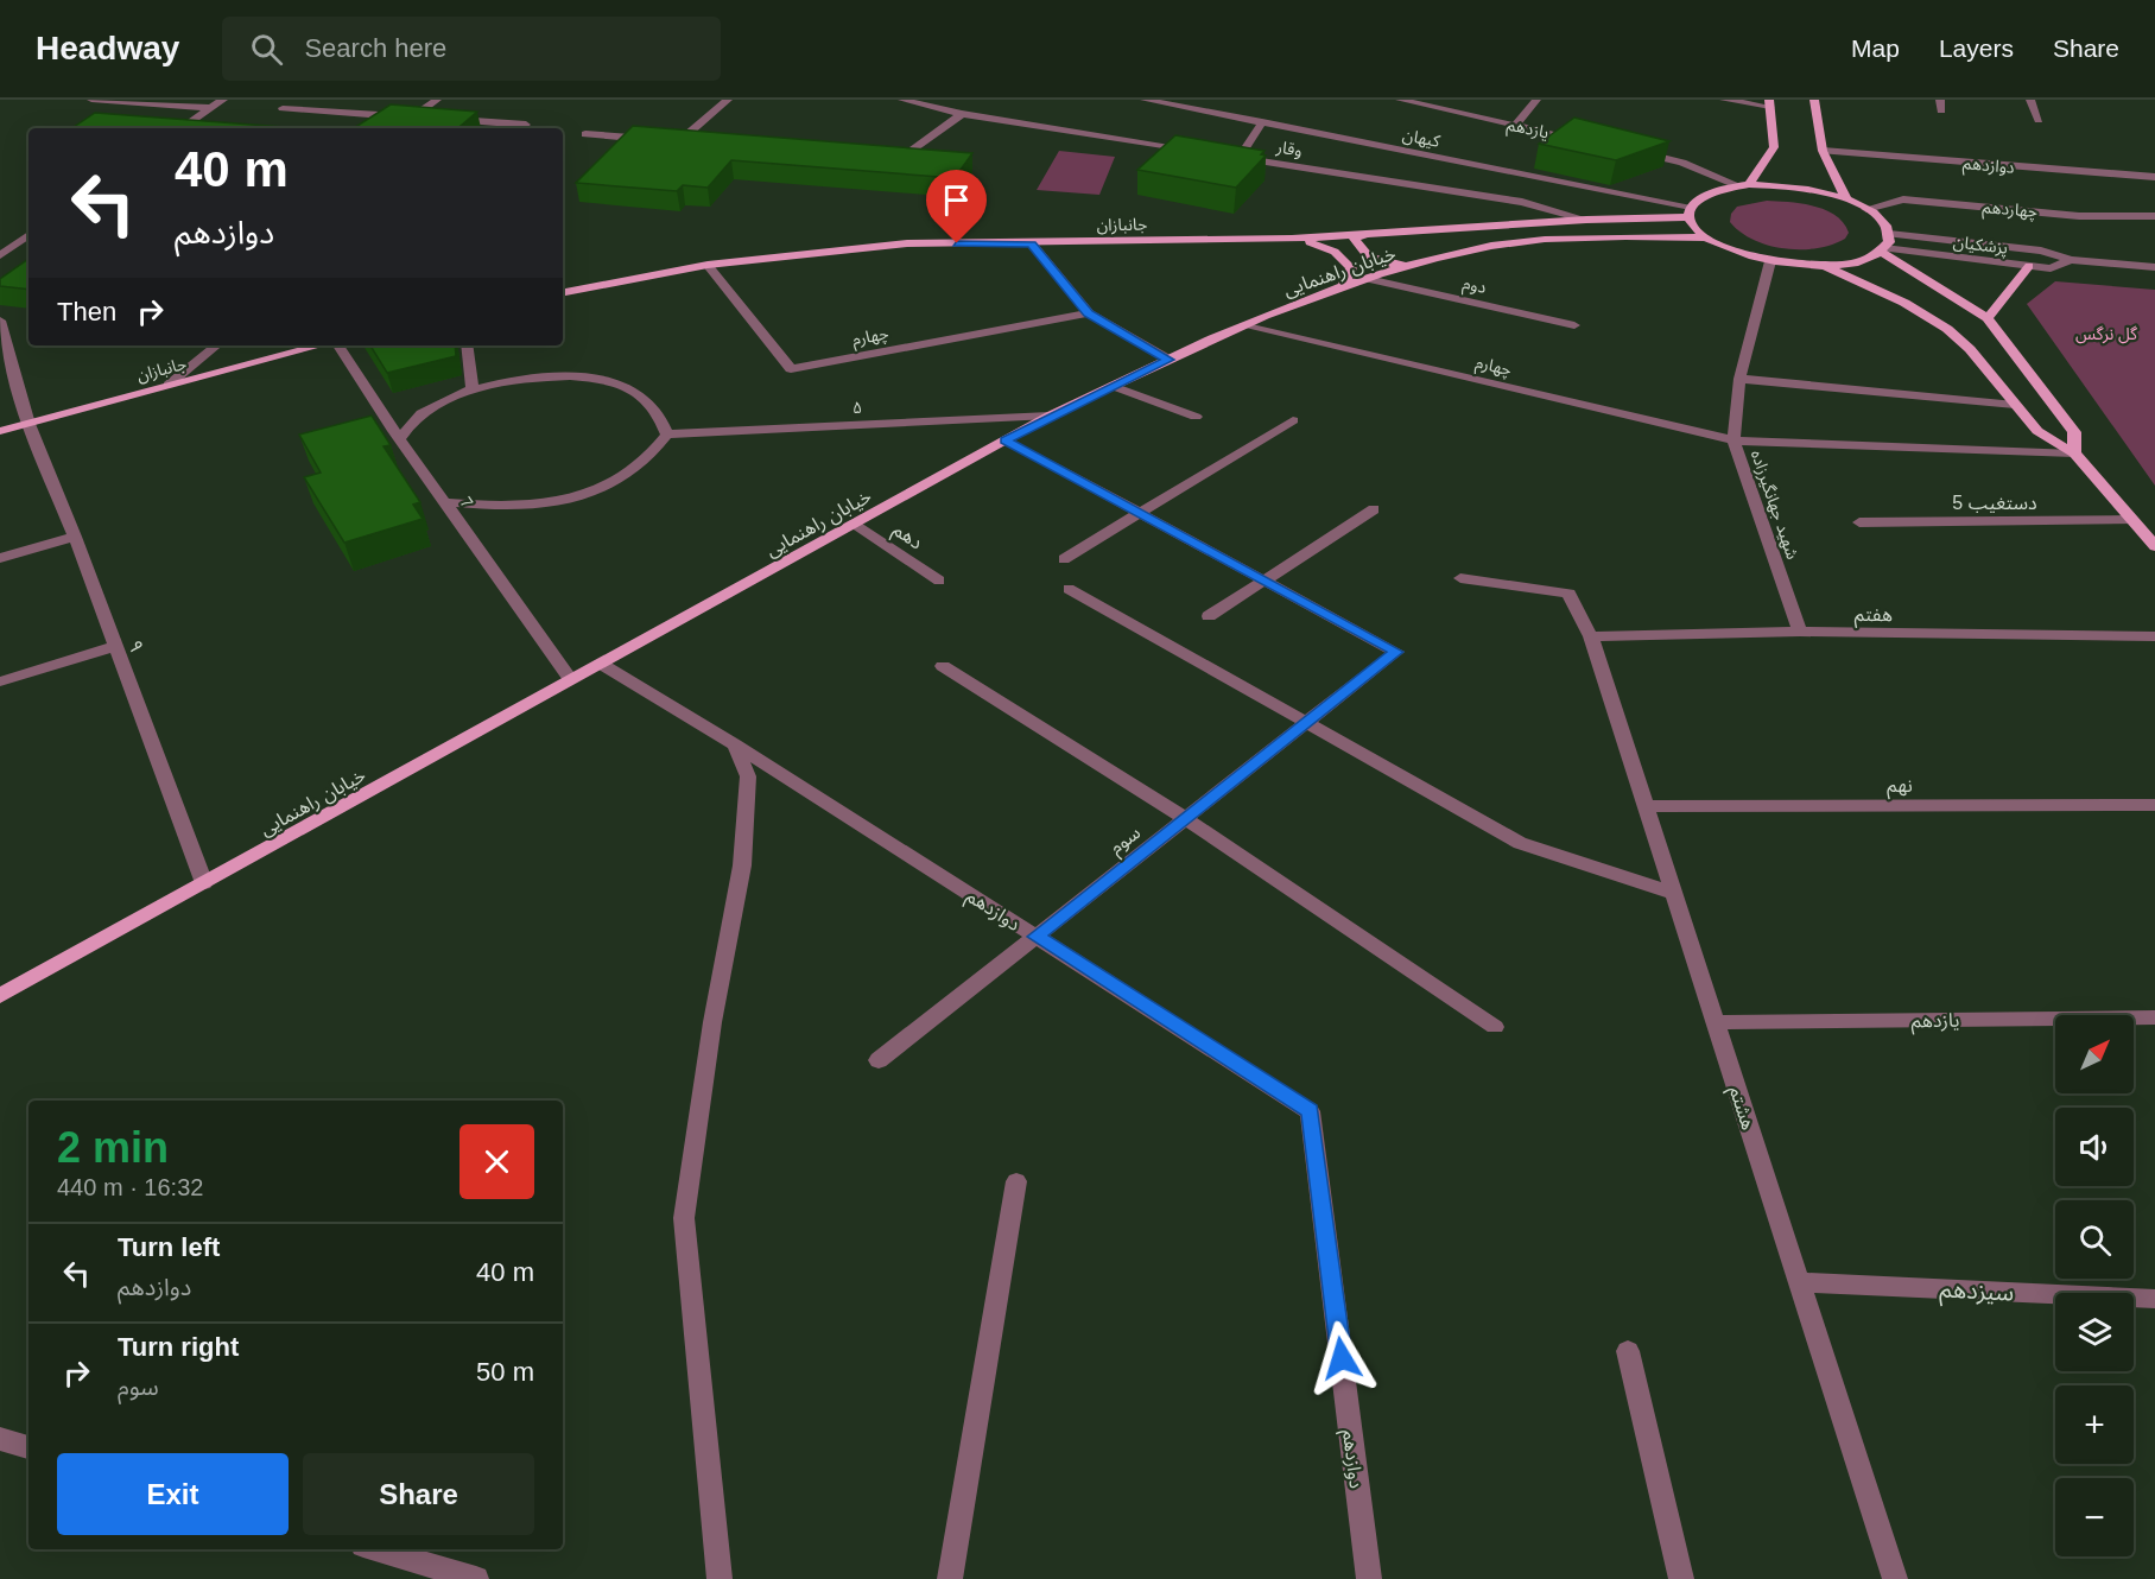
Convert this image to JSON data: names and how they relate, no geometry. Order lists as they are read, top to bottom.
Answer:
{
  "streets": {
    "main road": ["جانبازان", "خیابان راهنمایی"],
    "street": [
      "یازدهم",
      "کیهان",
      "وقار",
      "دوازدهم",
      "چهاردهم",
      "پزشکیان",
      "دوم",
      "چهارم",
      "۵",
      "7",
      "دستغیب 5",
      "شهید جهانگیرزاده",
      "دهم",
      "هفتم",
      "۹",
      "نهم",
      "سوم",
      "هشتم",
      "سیزدهم"
    ]
  },
  "crossings": [
    ["یازدهم", "هشتم"],
    ["کیهان", "جانبازان"],
    ["وقار", "جانبازان"],
    ["دوازدهم", "خیابان راهنمایی"],
    ["دوازدهم", "سوم"],
    ["جانبازان", "چهارم"],
    ["جانبازان", "۹"],
    ["خیابان راهنمایی", "دوم"],
    ["خیابان راهنمایی", "چهارم"],
    ["خیابان راهنمایی", "۵"],
    ["خیابان راهنمایی", "7"],
    ["خیابان راهنمایی", "دهم"],
    ["خیابان راهنمایی", "۹"],
    ["چهارم", "شهید جهانگیرزاده"],
    ["شهید جهانگیرزاده", "هفتم"],
    ["هفتم", "هشتم"],
    ["نهم", "هشتم"],
    ["هشتم", "سیزدهم"]
  ],
  "parks": ["گل نرگس"],
  "north": "top right",
  "page": {
    "header": "Headway",
    "search": "Search here",
    "nav": ["Map", "Layers", "Share"],
    "turn": ["40 m", "دوازدهم"],
    "then": "Then",
    "map_buttons": ["+", "−"],
    "heading": ["2 min", "440 m · 16:32"],
    "list": [
      {
        "name": "Turn left",
        "note": "دوازدهم",
        "value": "40 m"
      },
      {
        "name": "Turn right",
        "note": "سوم",
        "value": "50 m"
      }
    ],
    "buttons": ["Exit", "Share"]
  }
}
